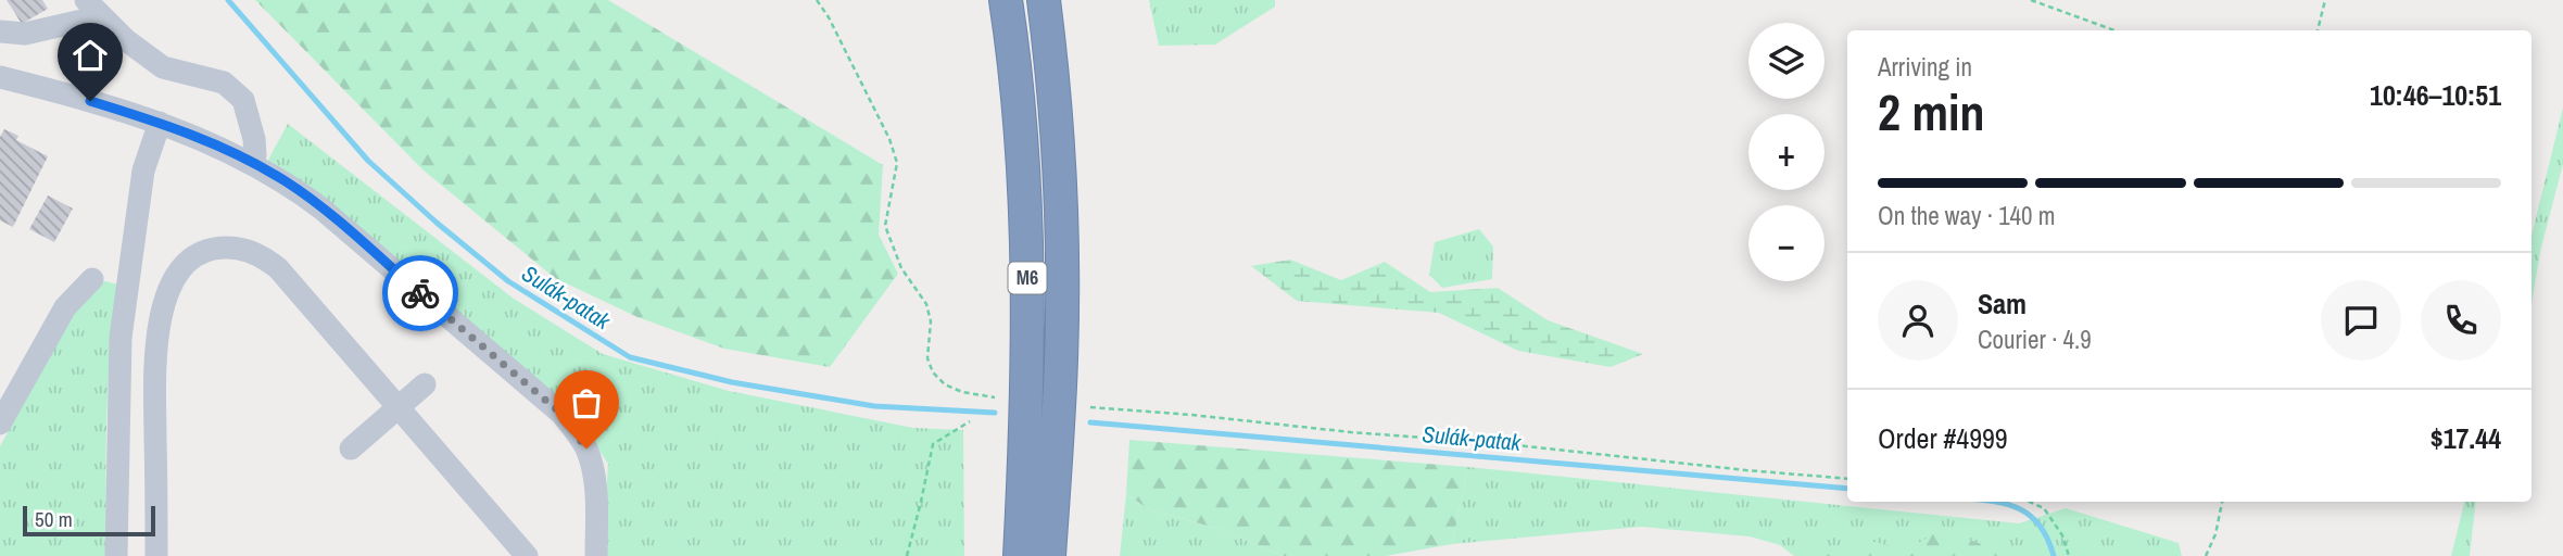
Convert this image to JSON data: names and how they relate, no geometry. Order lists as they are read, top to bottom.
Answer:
{
  "streets": {
    "highway": ["M6"]
  },
  "water": ["Sulák-patak"],
  "scale_bar": "50 m",
  "page": {
    "map_buttons": ["+", "−"],
    "heading": ["2 min", "Arriving in", "10:46–10:51"],
    "panel": [
      "Sam",
      "Courier · 4.9",
      "Order #4999",
      "$17.44"
    ],
    "bar": "On the way · 140 m",
    "scale": "50 m"
  }
}
